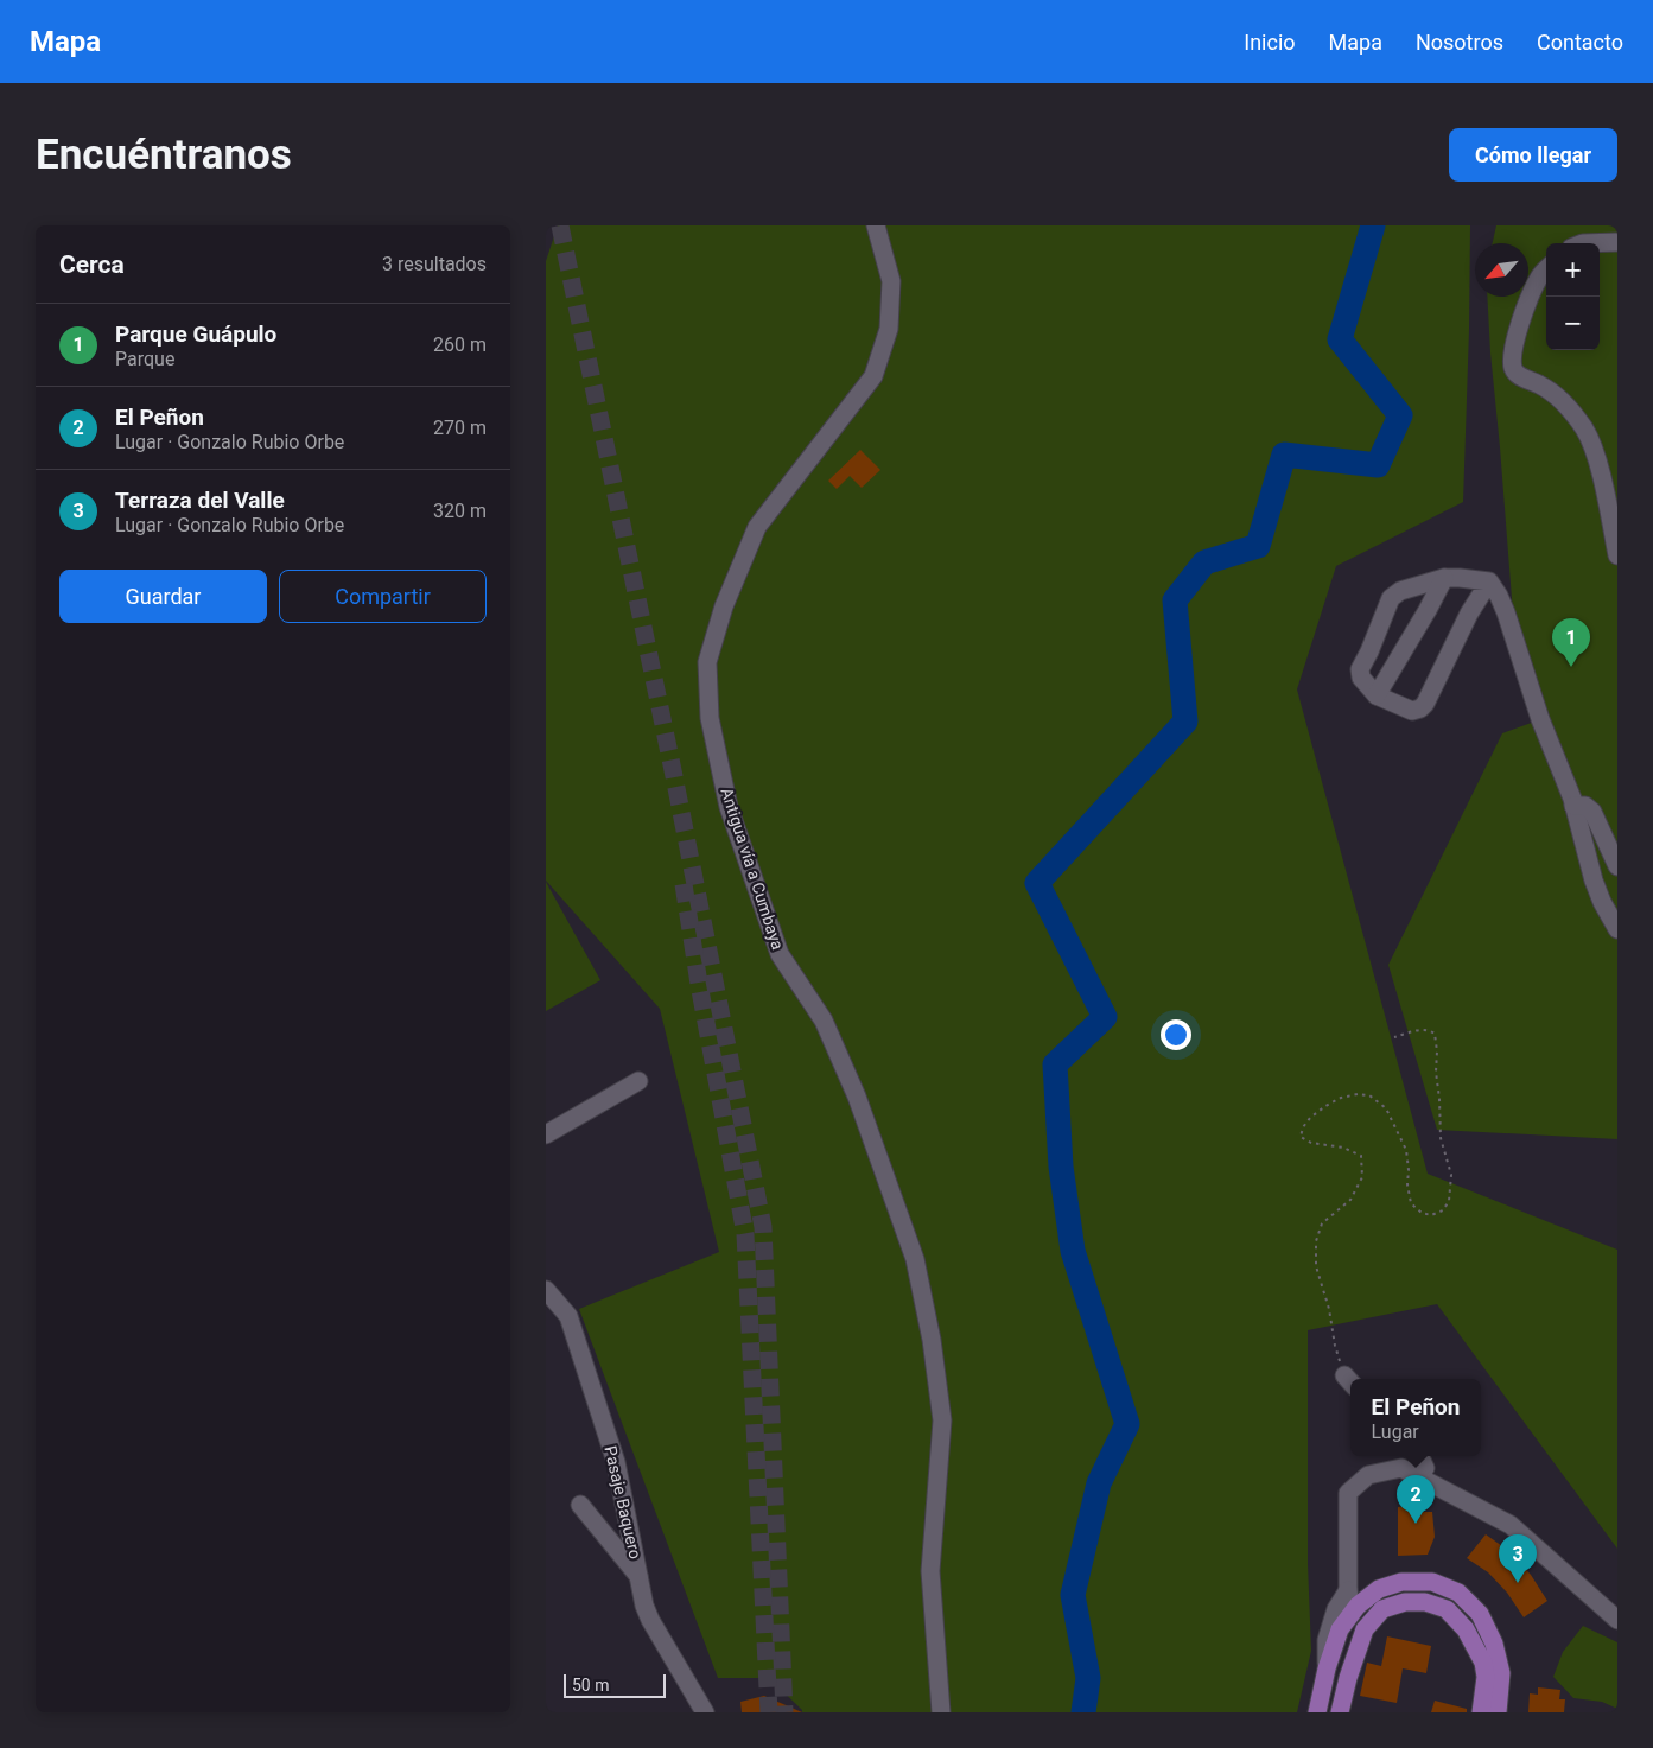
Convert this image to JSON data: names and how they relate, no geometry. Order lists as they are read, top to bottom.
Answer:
{
  "streets": {
    "street": ["Antigua vía a Cumbaya", "Pasaje Baquero"]
  },
  "scale_bar": "50 m",
  "north": "bottom left",
  "page": {
    "header": "Mapa",
    "nav": [
      "Inicio",
      "Mapa",
      "Nosotros",
      "Contacto"
    ],
    "buttons": [
      "Cómo llegar",
      ["Guardar", "Compartir"]
    ],
    "title": "Encuéntranos",
    "heading": ["Cerca", "3 resultados"],
    "map_buttons": ["+", "−"],
    "list": [
      {
        "mark": "1",
        "name": "Parque Guápulo",
        "note": "Parque",
        "value": "260 m"
      },
      {
        "mark": "2",
        "name": "El Peñon",
        "note": "Lugar · Gonzalo Rubio Orbe",
        "value": "270 m"
      },
      {
        "mark": "3",
        "name": "Terraza del Valle",
        "note": "Lugar · Gonzalo Rubio Orbe",
        "value": "320 m"
      }
    ],
    "pins": ["1", "2", "3"],
    "popup": ["El Peñon", "Lugar"],
    "scale": "50 m"
  }
}
